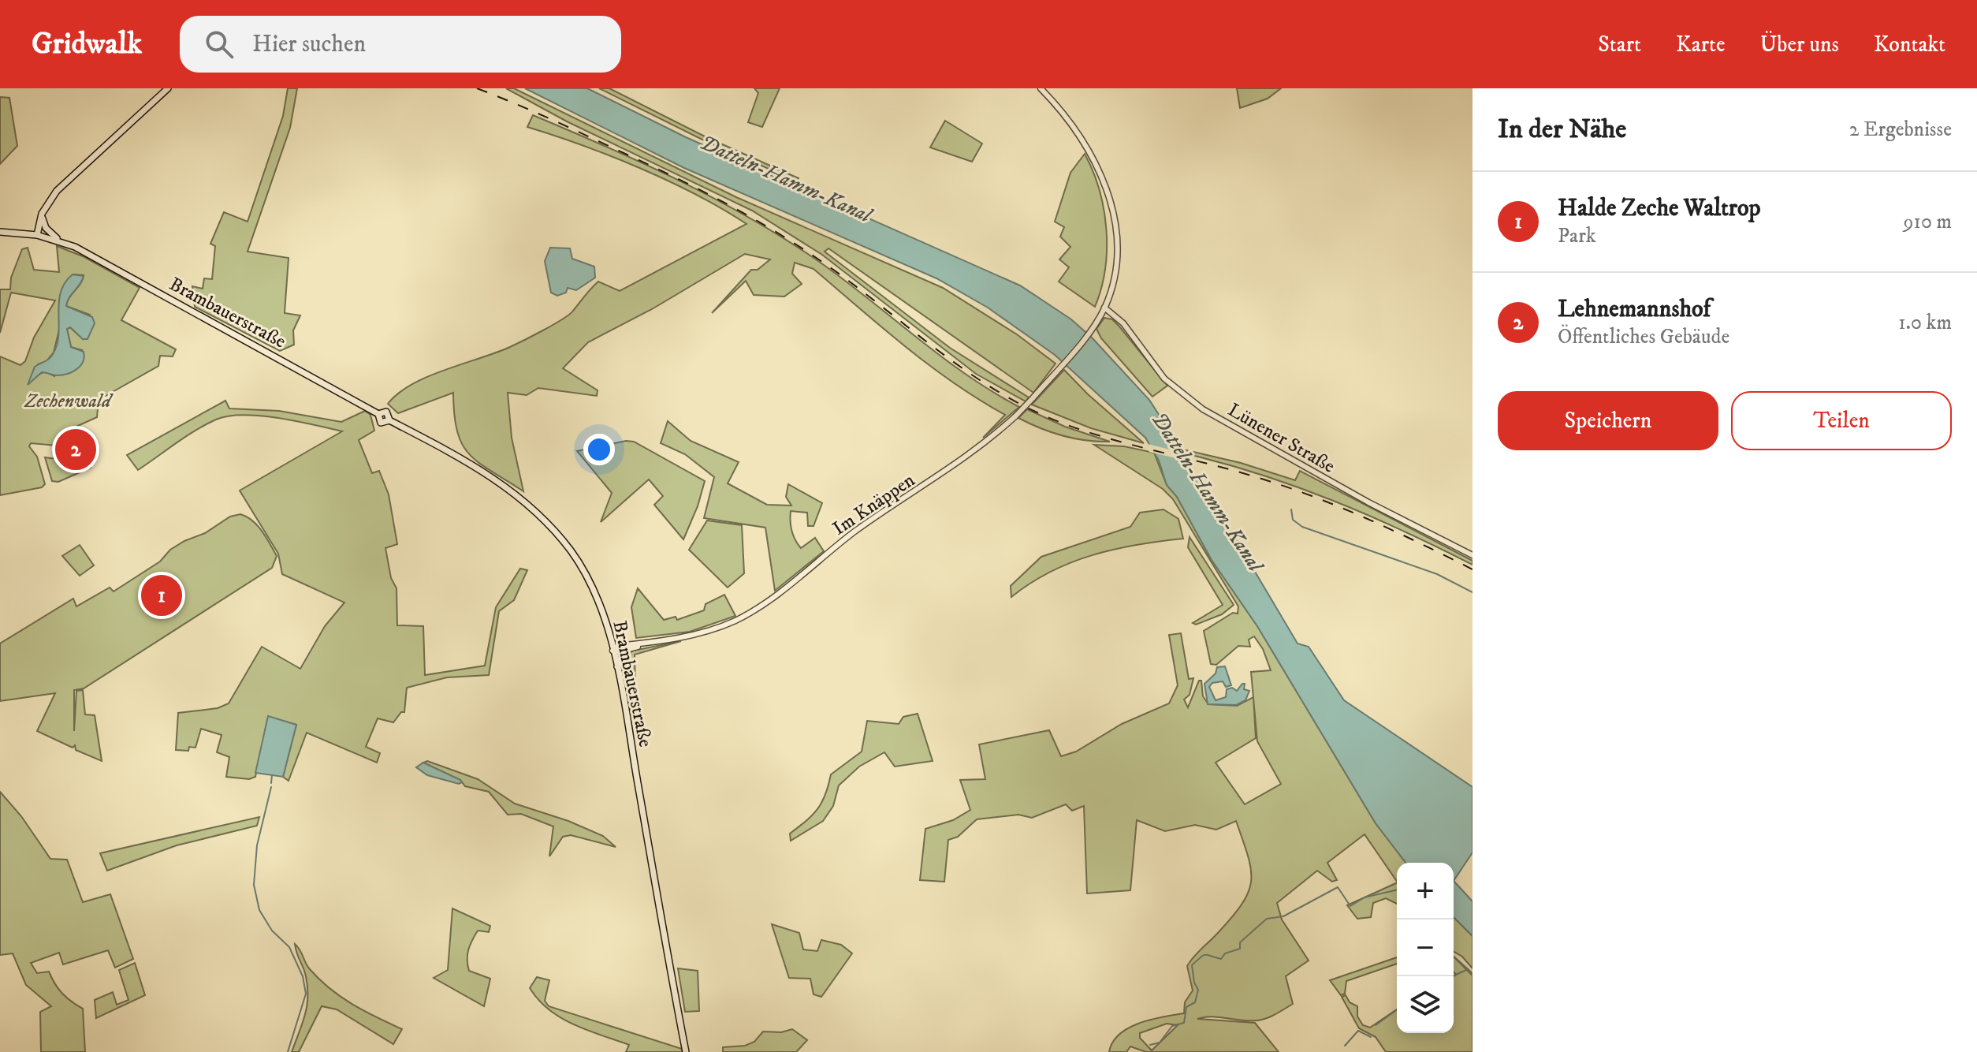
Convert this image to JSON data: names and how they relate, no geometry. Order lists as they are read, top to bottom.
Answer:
{
  "streets": {
    "main road": ["Brambauerstraße"],
    "street": ["Lünener Straße", "Im Knäppen"]
  },
  "crossings": [
    ["Brambauerstraße", "Im Knäppen"],
    ["Lünener Straße", "Im Knäppen"]
  ],
  "water": ["Datteln-Hamm-Kanal"],
  "parks": ["Zechenwald"],
  "page": {
    "header": "Gridwalk",
    "search": "Hier suchen",
    "nav": [
      "Start",
      "Karte",
      "Über uns",
      "Kontakt"
    ],
    "heading": ["In der Nähe", "2 Ergebnisse"],
    "list": [
      {
        "mark": "1",
        "name": "Halde Zeche Waltrop",
        "note": "Park",
        "value": "910 m"
      },
      {
        "mark": "2",
        "name": "Lehnemannshof",
        "note": "Öffentliches Gebäude",
        "value": "1.0 km"
      }
    ],
    "buttons": ["Speichern", "Teilen"],
    "pins": ["2", "1"],
    "map_buttons": ["+", "−"]
  }
}
